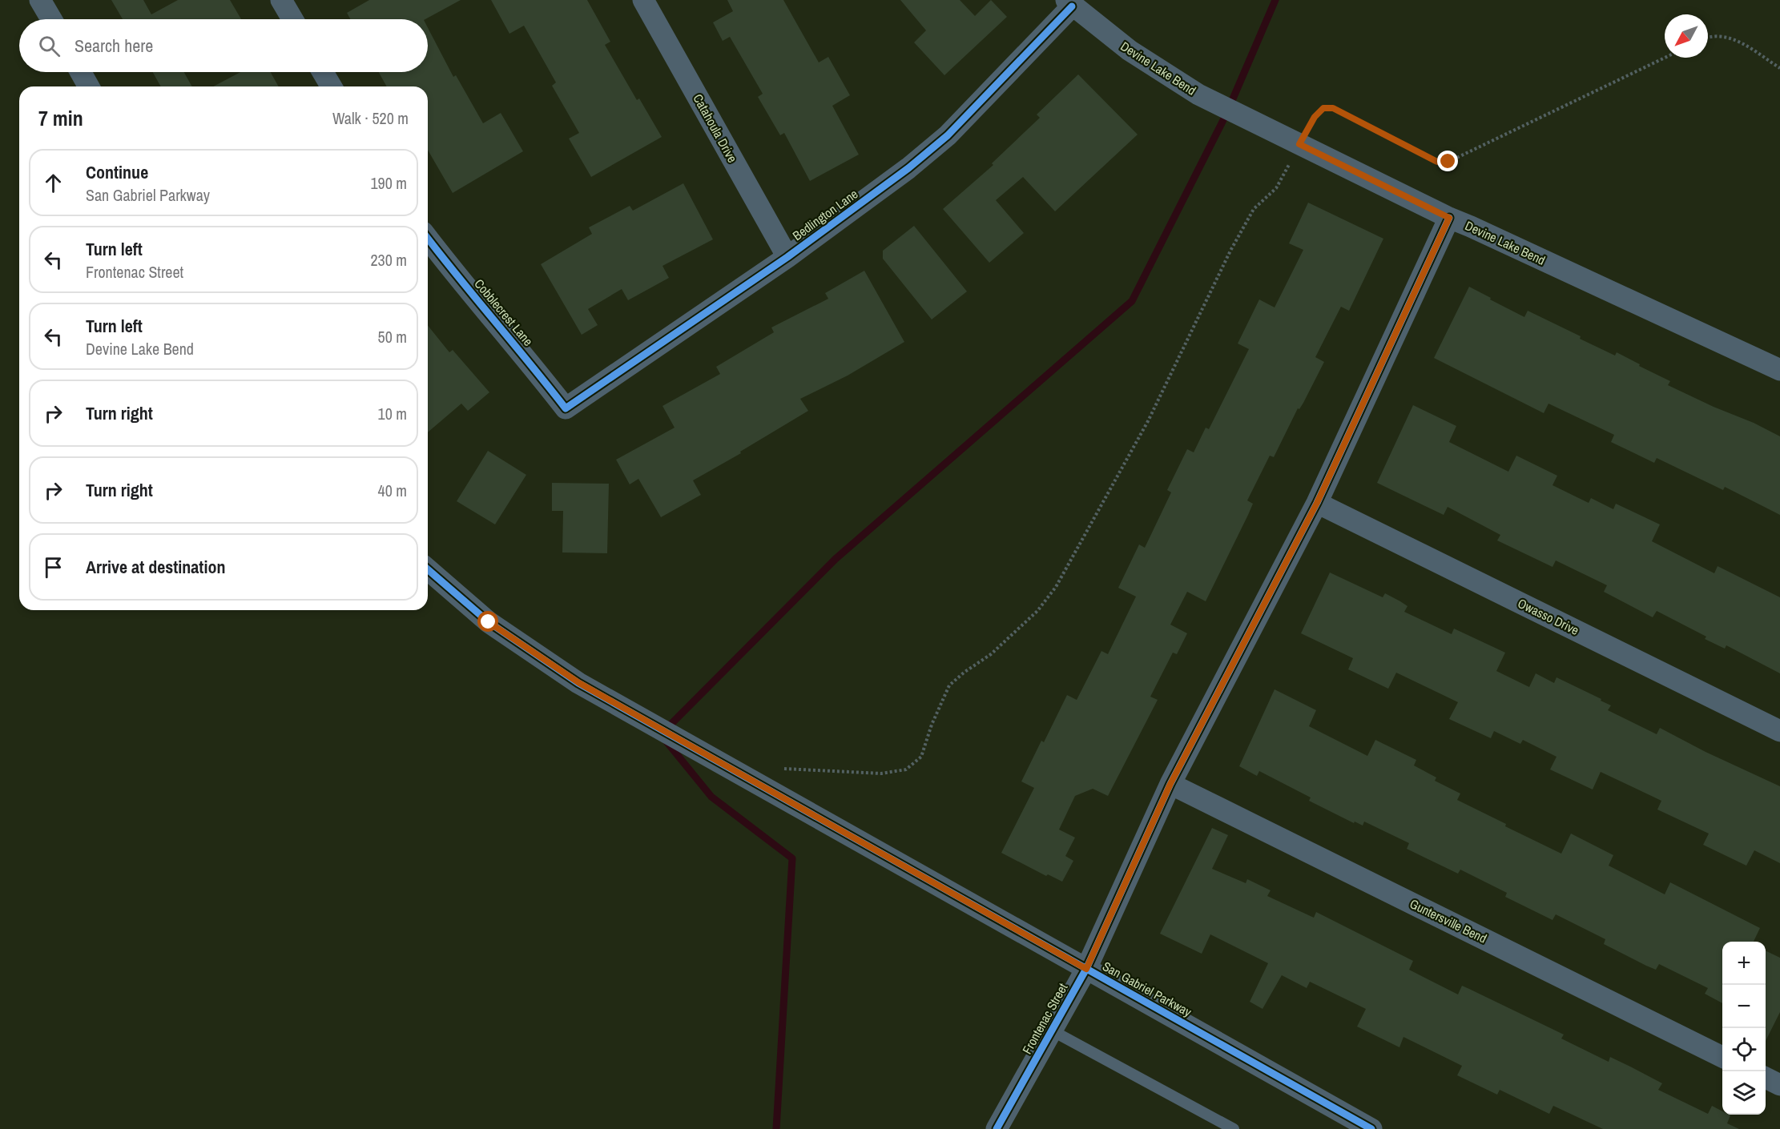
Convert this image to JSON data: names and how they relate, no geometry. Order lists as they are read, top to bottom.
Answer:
{
  "streets": {
    "street": [
      "Devine Lake Bend",
      "Catahoula Drive",
      "Bedlington Lane",
      "Cobblecrest Lane",
      "Owasso Drive",
      "Guntersville Bend",
      "San Gabriel Parkway",
      "Frontenac Street"
    ]
  },
  "crossings": [
    ["Devine Lake Bend", "Bedlington Lane"],
    ["Devine Lake Bend", "Frontenac Street"],
    ["Catahoula Drive", "Bedlington Lane"],
    ["Bedlington Lane", "Cobblecrest Lane"],
    ["Owasso Drive", "Frontenac Street"],
    ["Guntersville Bend", "Frontenac Street"],
    ["San Gabriel Parkway", "Frontenac Street"]
  ],
  "north": "bottom left",
  "page": {
    "search": "Search here",
    "heading": ["7 min", "Walk · 520 m"],
    "list": [
      ["Continue", "San Gabriel Parkway", "190 m"],
      ["Turn left", "Frontenac Street", "230 m"],
      ["Turn left", "Devine Lake Bend", "50 m"],
      ["Turn right", "10 m"],
      ["Turn right", "40 m"],
      "Arrive at destination"
    ],
    "map_buttons": ["+", "−"]
  }
}
